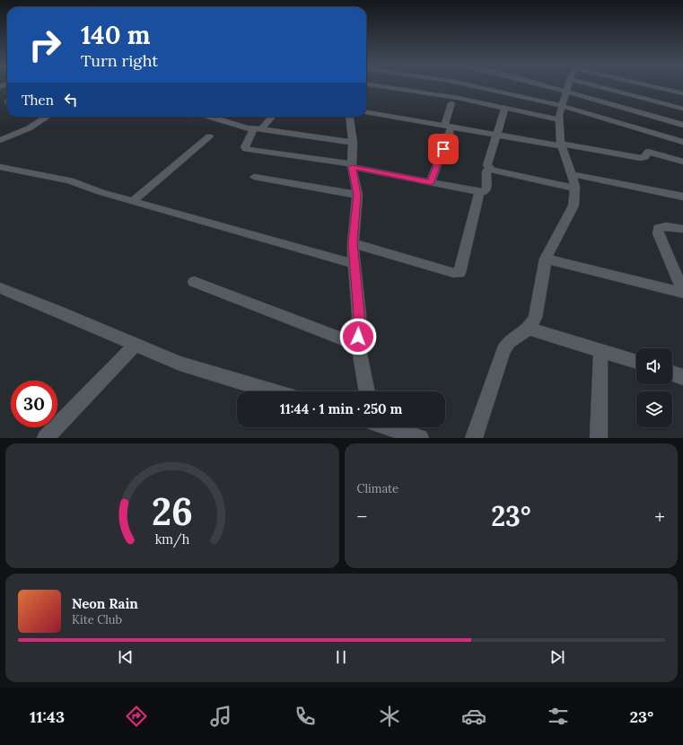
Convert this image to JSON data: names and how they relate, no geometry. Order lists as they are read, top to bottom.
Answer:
{
  "page": {
    "turn": ["140 m", "Turn right"],
    "then": "Then",
    "limit": "30",
    "trip": "11:44 · 1 min · 250 m",
    "tile": "Climate",
    "heat": ["−", "23°", "+"],
    "song": ["Neon Rain", "Kite Club"],
    "tabs": ["11:43", "23°"],
    "gauge": ["26", "km/h"]
  }
}
